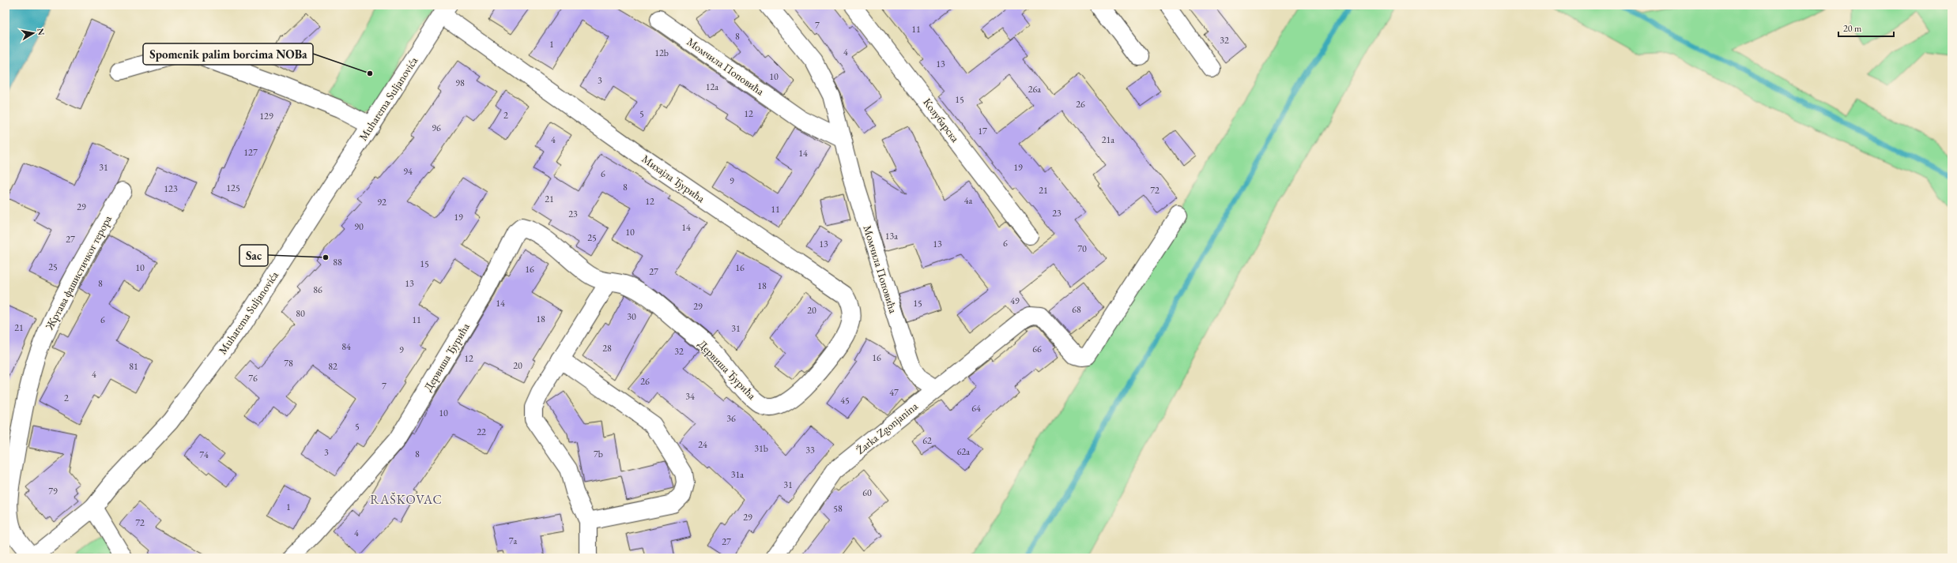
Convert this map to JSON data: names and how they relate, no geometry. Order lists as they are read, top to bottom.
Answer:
{
  "streets": {
    "street": [
      "Момчила Поповића",
      "Muharema Suljanovića",
      "Колубарска",
      "Михајла Ђурића",
      "Жртава фашистичког терора",
      "Дервиша Ђурића",
      "Žarka Zgonjanina"
    ]
  },
  "crossings": [
    ["Момчила Поповића", "Žarka Zgonjanina"],
    ["Muharema Suljanovića", "Михајла Ђурића"],
    ["Muharema Suljanovića", "Жртава фашистичког терора"],
    ["Михајла Ђурића", "Дервиша Ђурића"]
  ],
  "districts": ["RAŠKOVAC"],
  "places": ["Spomenik palim borcima NOBa", "Sac"],
  "house_numbers": [
    "7",
    "11",
    "8",
    "32",
    "1",
    "4",
    "12b",
    "13",
    "10",
    "3",
    "98",
    "12a",
    "26a",
    "15",
    "26",
    "5",
    "12",
    "2",
    "129",
    "96",
    "17",
    "4",
    "21a",
    "127",
    "14",
    "31",
    "19",
    "94",
    "6",
    "9",
    "8",
    "125",
    "123",
    "21",
    "72",
    "21",
    "4a",
    "12",
    "92",
    "29",
    "11",
    "23",
    "23",
    "19",
    "90",
    "14",
    "10",
    "13a",
    "25",
    "27",
    "6",
    "13",
    "13",
    "70",
    "88",
    "15",
    "25",
    "10",
    "16",
    "16",
    "27",
    "8",
    "13",
    "18",
    "86",
    "49",
    "14",
    "15",
    "29",
    "68",
    "20",
    "80",
    "30",
    "18",
    "6",
    "11",
    "21",
    "31",
    "84",
    "28",
    "66",
    "9",
    "32",
    "16",
    "12",
    "78",
    "20",
    "81",
    "82",
    "4",
    "76",
    "26",
    "7",
    "47",
    "34",
    "2",
    "45",
    "64",
    "10",
    "36",
    "5",
    "22",
    "62",
    "24",
    "31b",
    "33",
    "62a",
    "3",
    "8",
    "7b",
    "74",
    "31a",
    "31",
    "79",
    "60",
    "1",
    "58",
    "29",
    "72",
    "4",
    "7a",
    "27"
  ],
  "scale_bar": "20 m",
  "north": "right"
}
